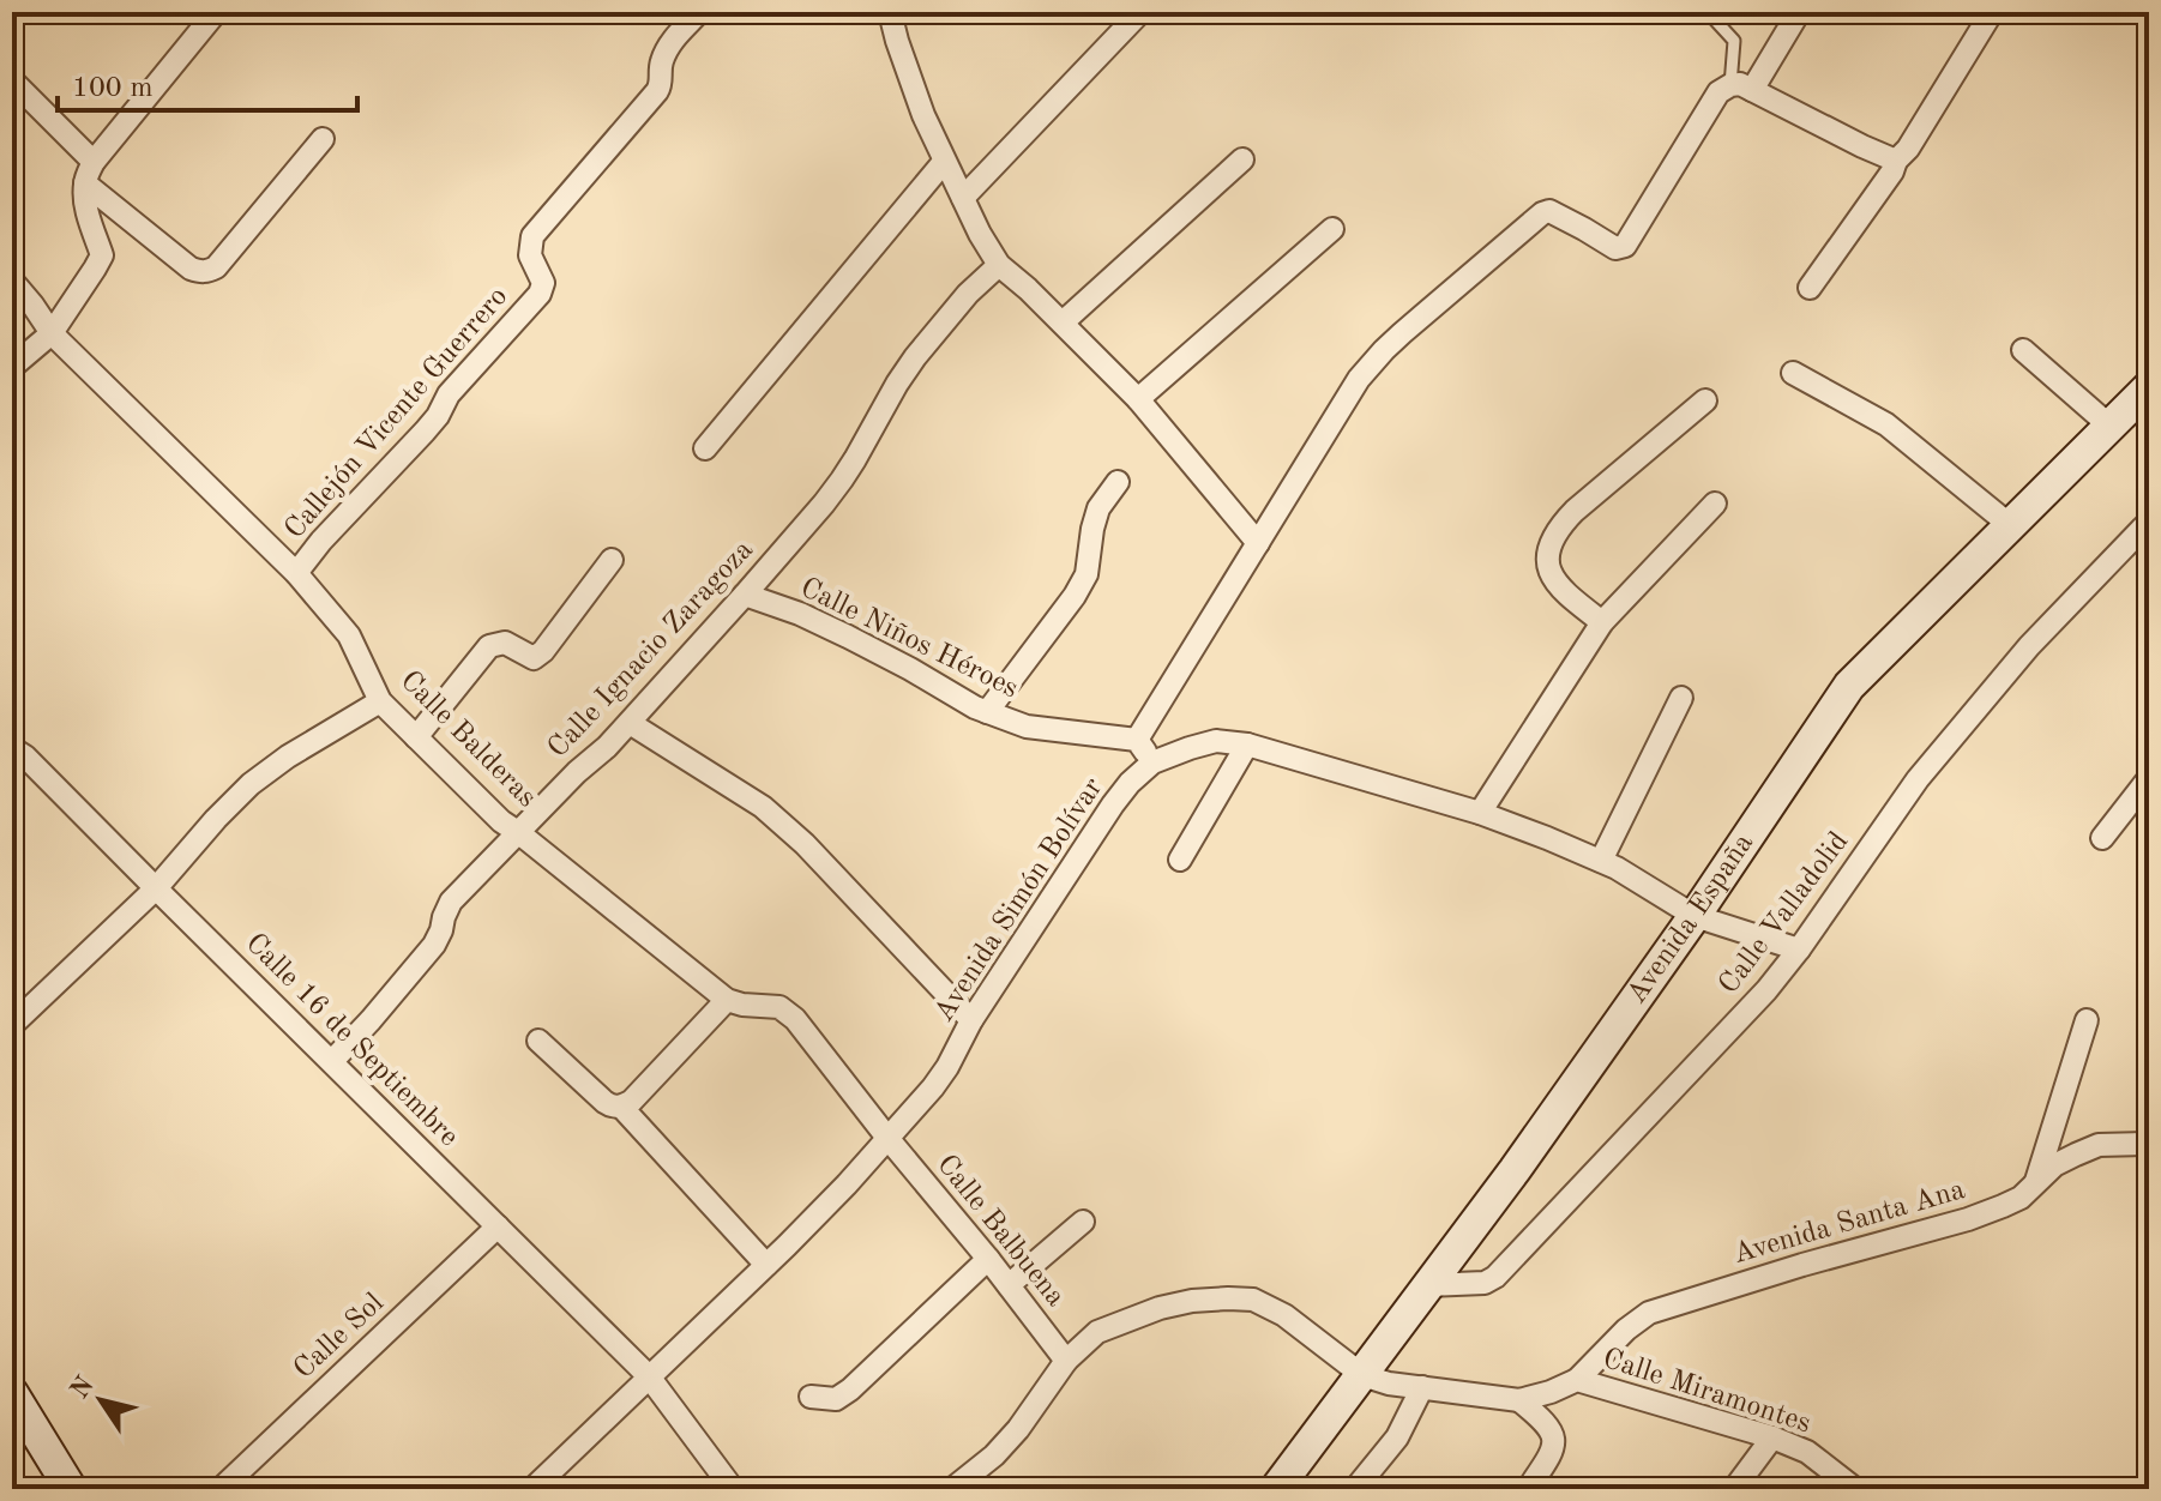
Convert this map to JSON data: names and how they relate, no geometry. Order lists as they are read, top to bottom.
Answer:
{
  "streets": {
    "street": [
      "Callejón Vicente Guerrero",
      "Calle Niños Héroes",
      "Calle Ignacio Zaragoza",
      "Calle Balderas",
      "Avenida Simón Bolívar",
      "Calle Valladolid",
      "Avenida España",
      "Calle 16 de Septiembre",
      "Avenida Santa Ana",
      "Calle Balbuena",
      "Calle Sol",
      "Calle Miramontes"
    ]
  },
  "crossings": [
    ["Callejón Vicente Guerrero", "Calle Balderas"],
    ["Calle Niños Héroes", "Calle Ignacio Zaragoza"],
    ["Calle Ignacio Zaragoza", "Calle Balderas"],
    ["Calle Ignacio Zaragoza", "Calle 16 de Septiembre"],
    ["Avenida Simón Bolívar", "Calle Valladolid"],
    ["Avenida Simón Bolívar", "Avenida España"],
    ["Avenida Simón Bolívar", "Calle 16 de Septiembre"],
    ["Avenida Simón Bolívar", "Calle Balbuena"],
    ["Calle Valladolid", "Avenida España"],
    ["Avenida España", "Calle Miramontes"],
    ["Calle 16 de Septiembre", "Calle Sol"],
    ["Avenida Santa Ana", "Calle Miramontes"]
  ],
  "scale_bar": "100 m",
  "north": "top left"
}
